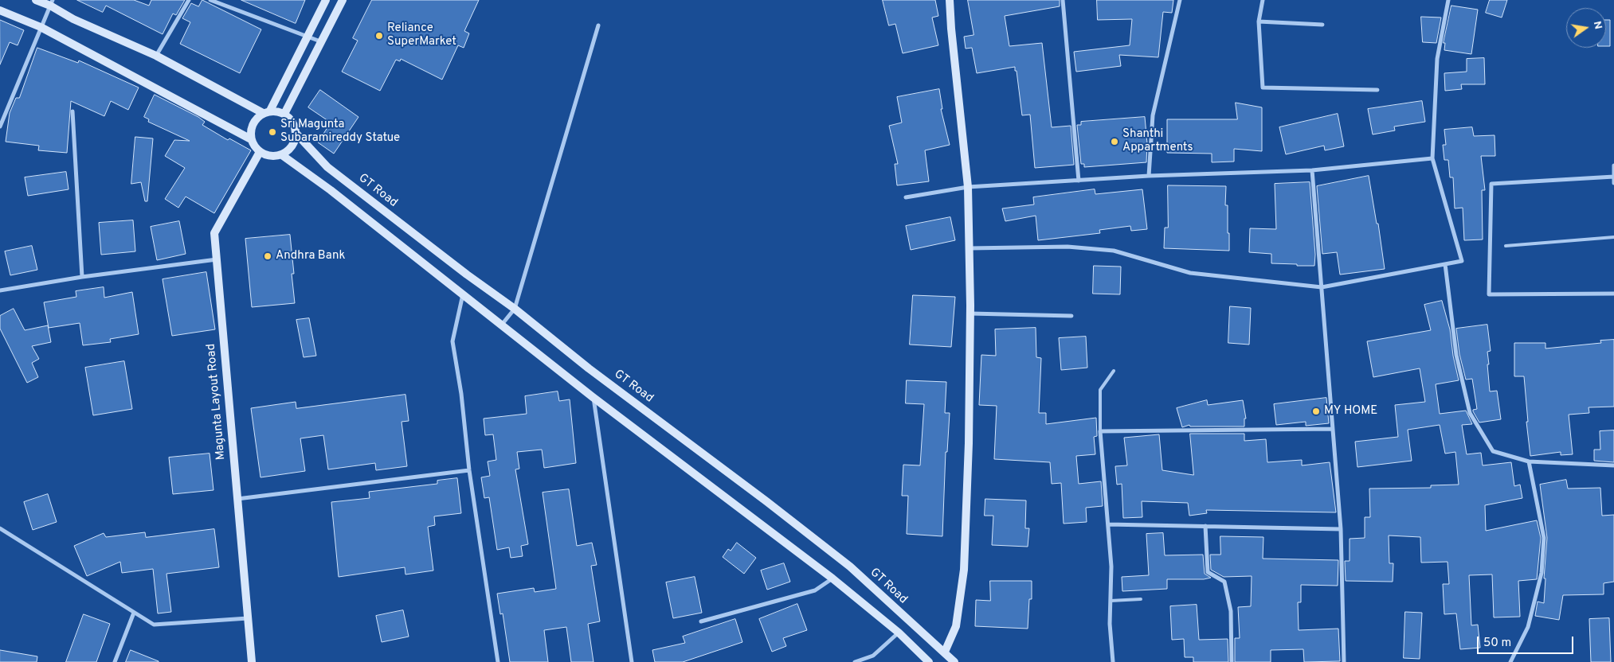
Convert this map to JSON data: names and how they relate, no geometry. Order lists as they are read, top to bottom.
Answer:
{
  "streets": {
    "main road": ["GT Road", "Magunta Layout Road"]
  },
  "crossings": [
    ["GT Road", "Magunta Layout Road"]
  ],
  "places": [
    "Reliance SuperMarket",
    "Sri Magunta Subaramireddy Statue",
    "Shanthi Appartments",
    "Andhra Bank",
    "MY HOME"
  ],
  "scale_bar": "50 m",
  "north": "right"
}
